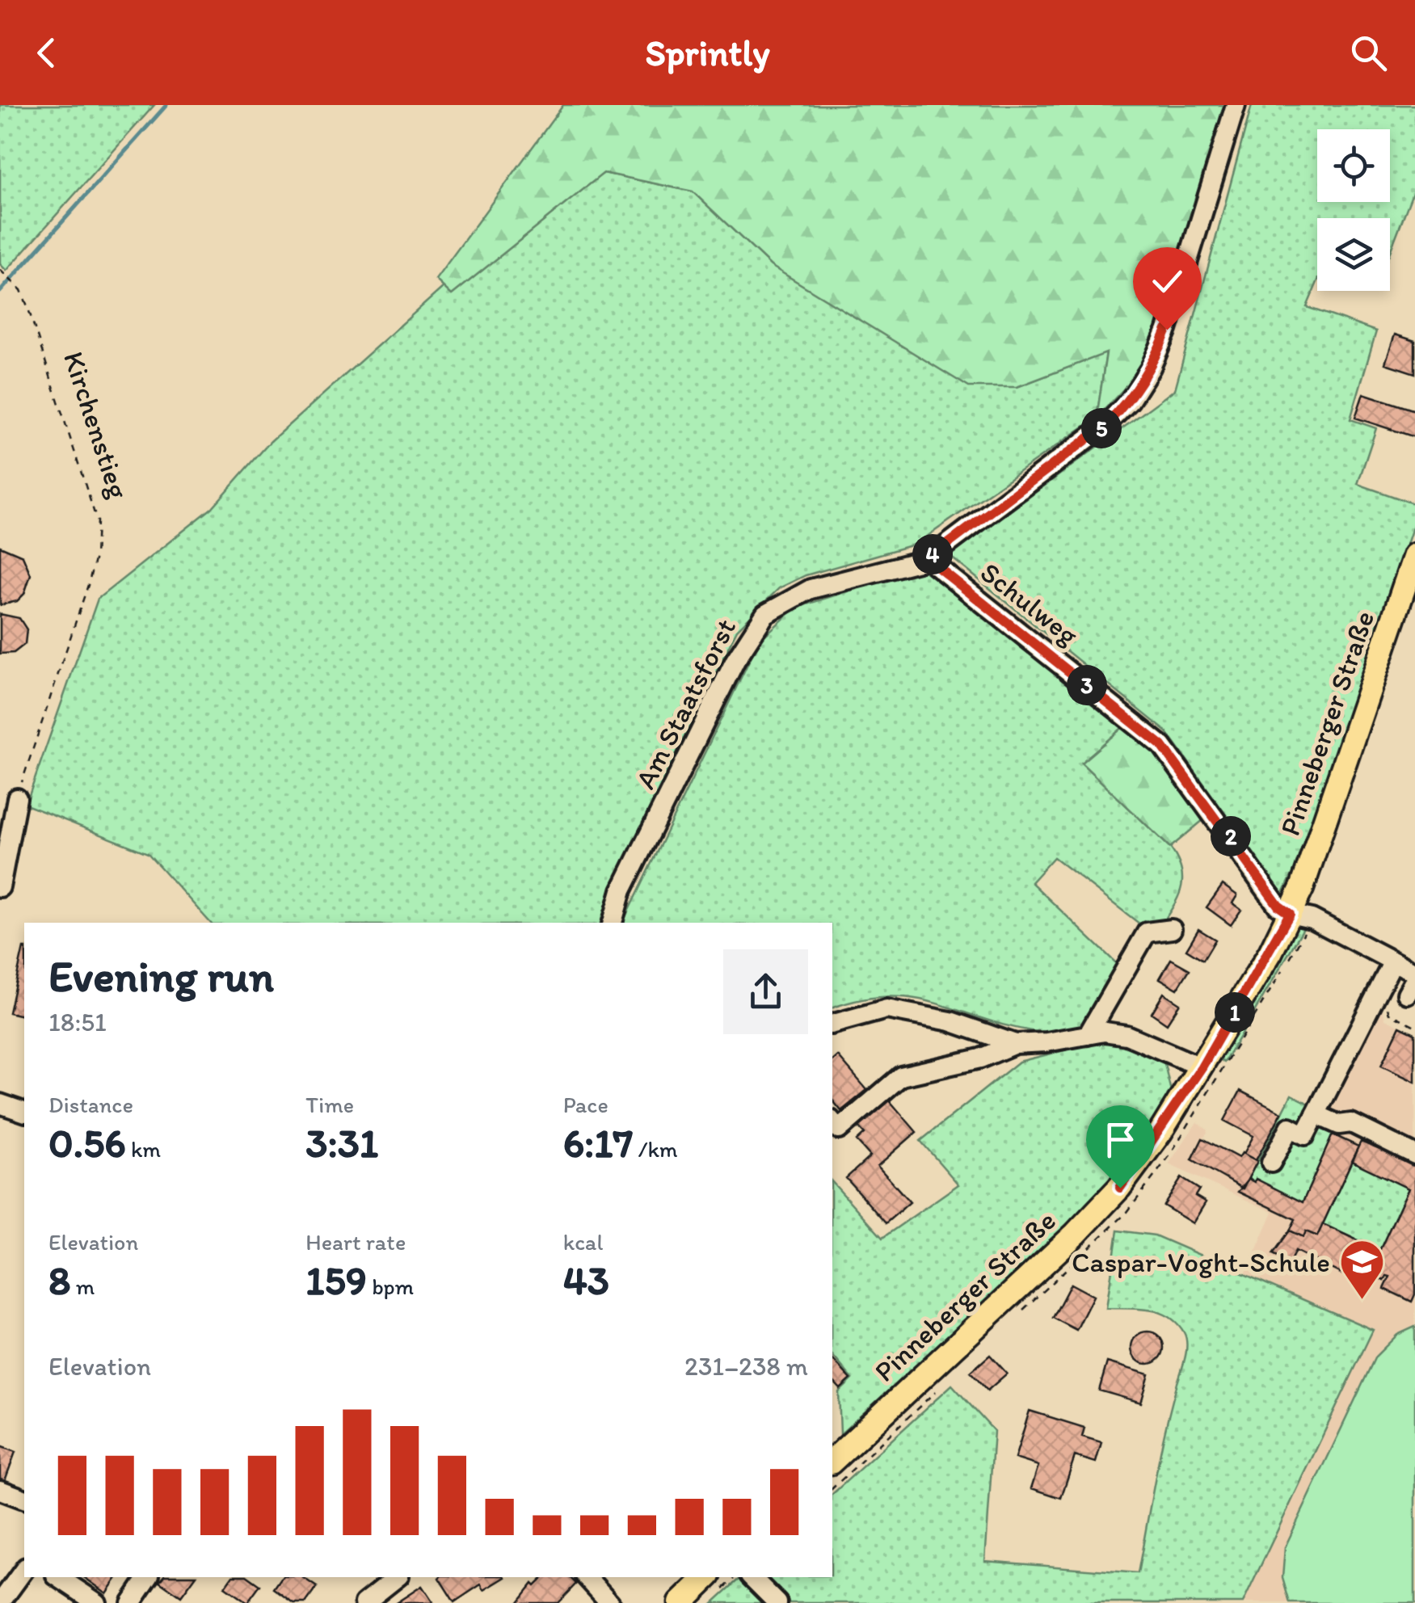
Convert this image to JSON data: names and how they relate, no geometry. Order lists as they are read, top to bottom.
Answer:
{
  "streets": {
    "main road": ["Pinneberger Straße"],
    "street": ["Schulweg", "Am Staatsforst"],
    "path": ["Kirchenstieg"]
  },
  "crossings": [
    ["Schulweg", "Am Staatsforst"],
    ["Schulweg", "Pinneberger Straße"]
  ],
  "places": {
    "school or university": ["Caspar-Voght-Schule"]
  },
  "page": {
    "header": "Sprintly",
    "pins": [
      "5",
      "4",
      "3",
      "2",
      "1"
    ],
    "heading": ["Evening run", "18:51"],
    "stats": [
      ["Distance", "0.56 km"],
      ["Time", "3:31"],
      ["Pace", "6:17 /km"],
      ["Elevation", "8 m"],
      ["Heart rate", "159 bpm"],
      ["kcal", "43"]
    ],
    "chart": ["Elevation", "231–238 m"]
  }
}
